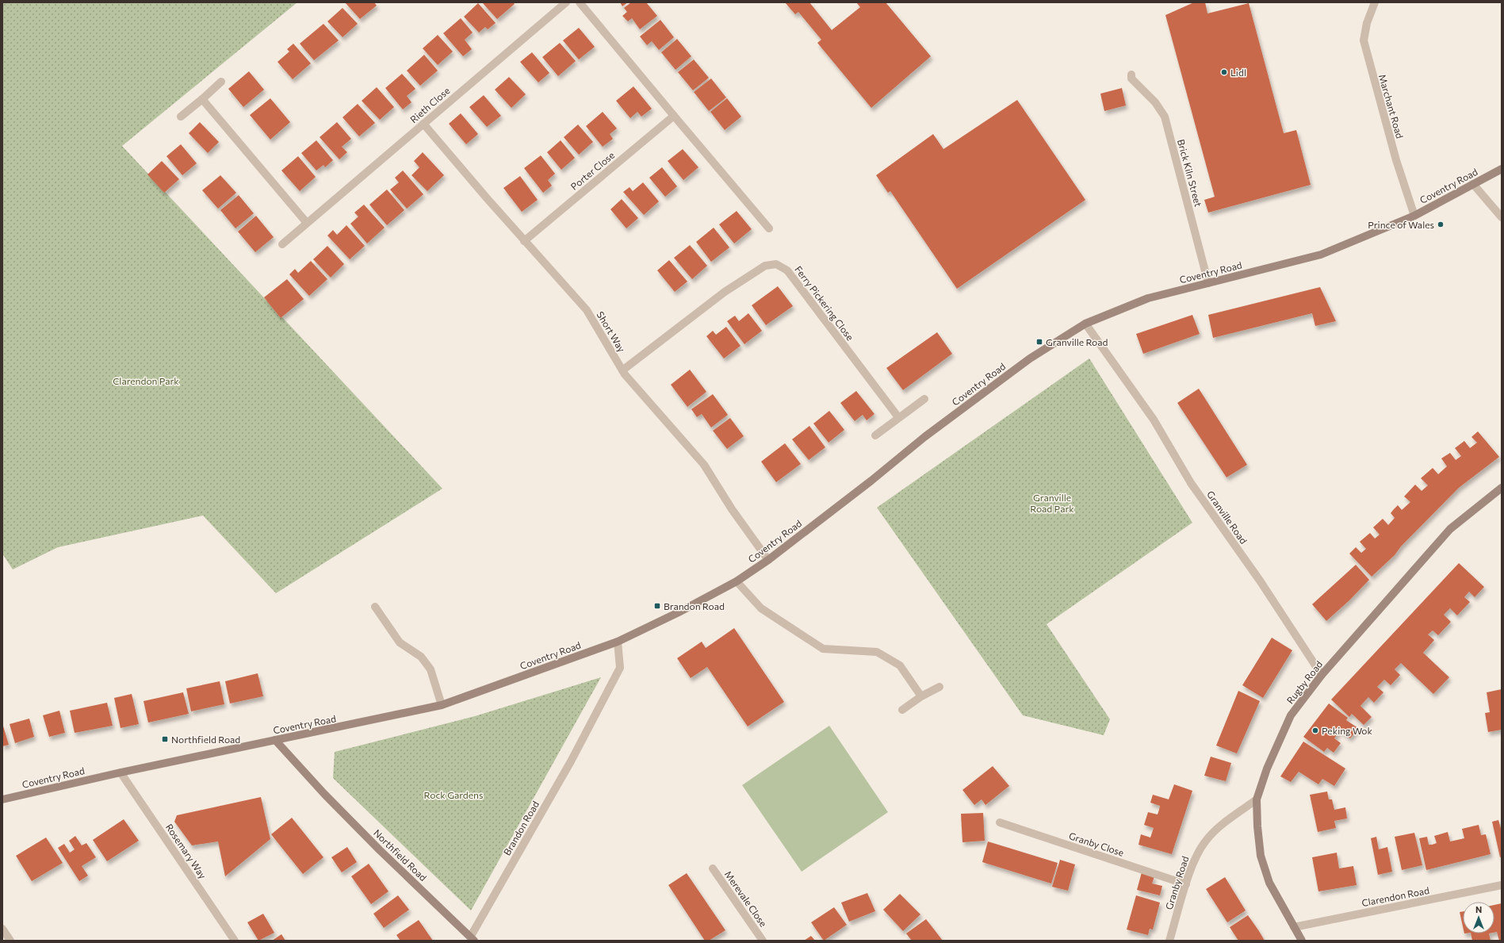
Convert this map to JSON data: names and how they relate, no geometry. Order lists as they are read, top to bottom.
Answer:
{
  "streets": {
    "main road": ["Coventry Road", "Rugby Road", "Northfield Road"],
    "street": [
      "Rieth Close",
      "Marchant Road",
      "Porter Close",
      "Brick Kiln Street",
      "Ferry Pickering Close",
      "Short Way",
      "Granville Road",
      "Brandon Road",
      "Granby Close",
      "Rosemary Way",
      "Granby Road",
      "Clarendon Road",
      "Merevale Close"
    ]
  },
  "crossings": [
    ["Rieth Close", "Short Way"],
    ["Marchant Road", "Coventry Road"],
    ["Porter Close", "Short Way"],
    ["Brick Kiln Street", "Coventry Road"],
    ["Coventry Road", "Short Way"],
    ["Coventry Road", "Granville Road"],
    ["Coventry Road", "Brandon Road"],
    ["Coventry Road", "Rosemary Way"],
    ["Coventry Road", "Northfield Road"],
    ["Ferry Pickering Close", "Short Way"],
    ["Granville Road", "Rugby Road"],
    ["Rugby Road", "Granby Road"],
    ["Rugby Road", "Clarendon Road"],
    ["Brandon Road", "Northfield Road"],
    ["Granby Close", "Granby Road"]
  ],
  "parks": ["Clarendon Park", "Granville Road Park", "Rock Gardens"],
  "places": {
    "other": ["Lidl", "Prince of Wales", "Peking Wok"],
    "transit": ["Granville Road", "Brandon Road", "Northfield Road"]
  },
  "north": "top"
}
